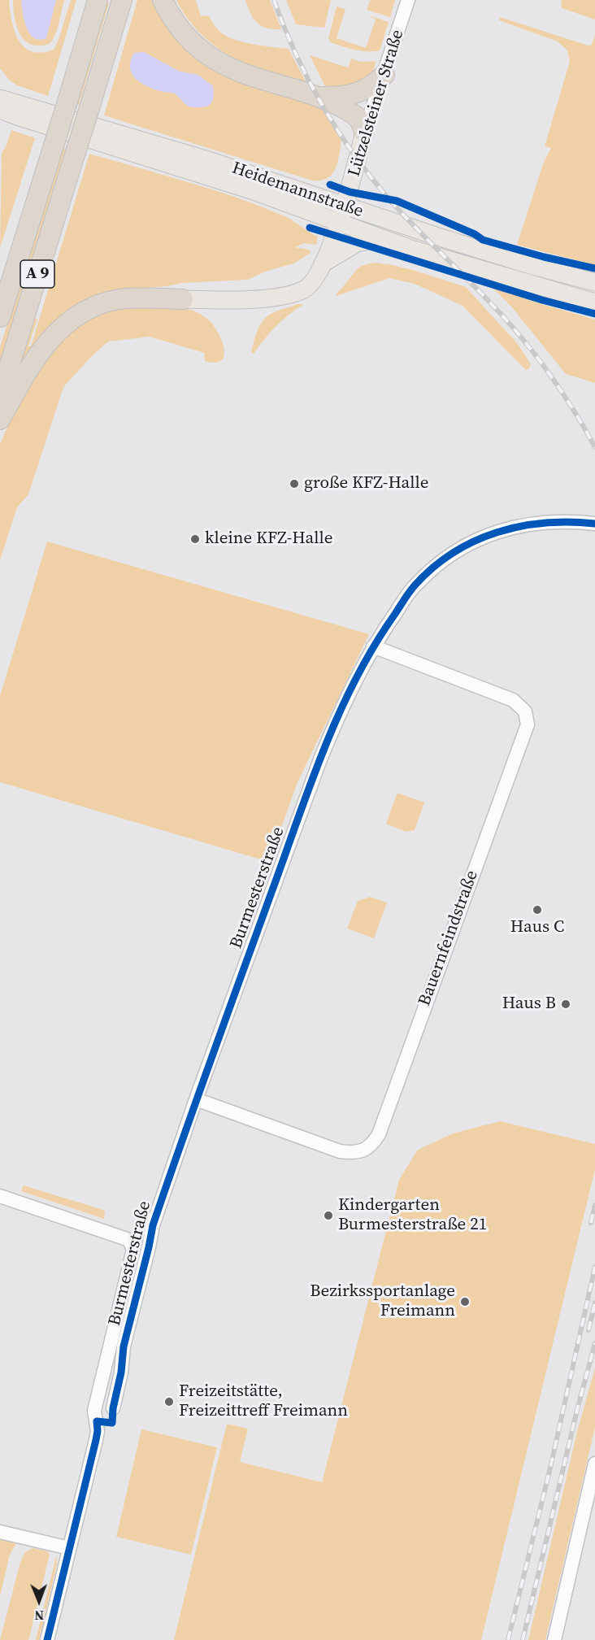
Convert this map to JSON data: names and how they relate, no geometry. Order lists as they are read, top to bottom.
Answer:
{
  "streets": {
    "highway": ["A 9"],
    "main road": ["Lützelsteiner Straße", "Heidemannstraße"],
    "street": ["Burmesterstraße", "Bauernfeindstraße"]
  },
  "crossings": [
    ["Lützelsteiner Straße", "Heidemannstraße"],
    ["Burmesterstraße", "Bauernfeindstraße"]
  ],
  "places": [
    "große KFZ-Halle",
    "kleine KFZ-Halle",
    "Haus C",
    "Haus B",
    "Kindergarten Burmesterstraße 21",
    "Bezirkssportanlage Freimann",
    "Freizeitstätte, Freizeittreff Freimann"
  ],
  "north": "bottom"
}
